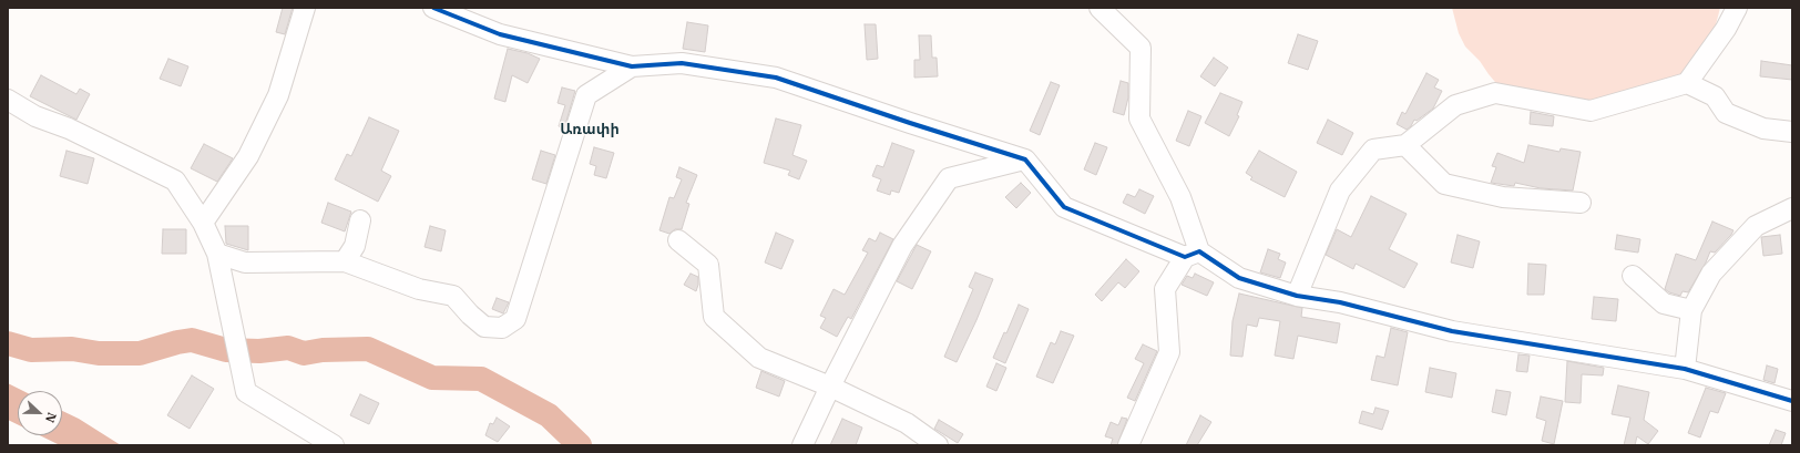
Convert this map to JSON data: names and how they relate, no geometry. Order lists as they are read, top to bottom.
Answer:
{
  "districts": ["Առափի"],
  "north": "right"
}
